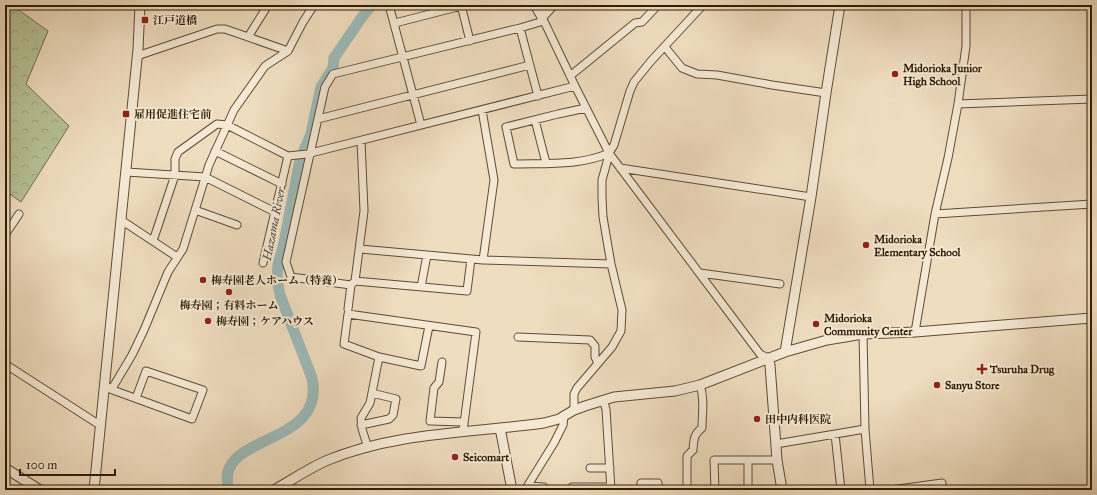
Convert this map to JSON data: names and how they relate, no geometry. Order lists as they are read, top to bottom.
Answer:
{
  "water": ["Hazama River"],
  "places": {
    "transit": ["江戸道橋", "雇用促進住宅前"],
    "other": [
      "Midorioka Junior High School",
      "Midorioka Elementary School",
      "梅寿園老人ホーム（特養）",
      "梅寿園；有料ホーム",
      "梅寿園；ケアハウス",
      "Midorioka Community Center",
      "Sanyu Store",
      "田中内科医院",
      "Seicomart"
    ],
    "health": ["Tsuruha Drug"]
  },
  "scale_bar": "100 m"
}
